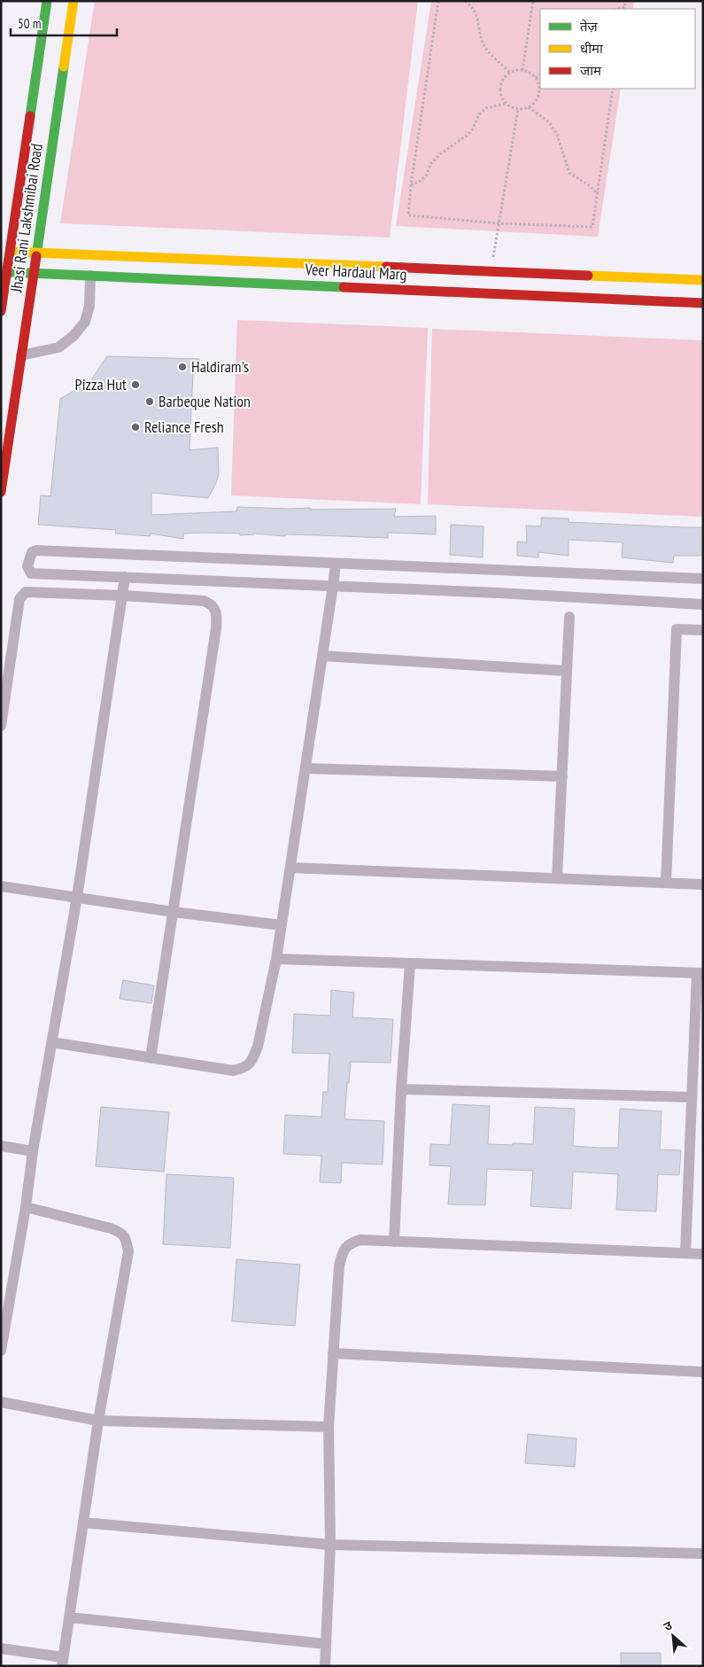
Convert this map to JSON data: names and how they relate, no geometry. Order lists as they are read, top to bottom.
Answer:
{
  "streets": {
    "street": ["Jhasi Rani Lakshmibai Road", "Veer Hardaul Marg"]
  },
  "crossings": [
    ["Jhasi Rani Lakshmibai Road", "Veer Hardaul Marg"]
  ],
  "places": [
    "Haldiram's",
    "Pizza Hut",
    "Barbeque Nation",
    "Reliance Fresh"
  ],
  "legend": ["तेज़", "धीमा", "जाम"],
  "scale_bar": "50 m",
  "north": "top left"
}
